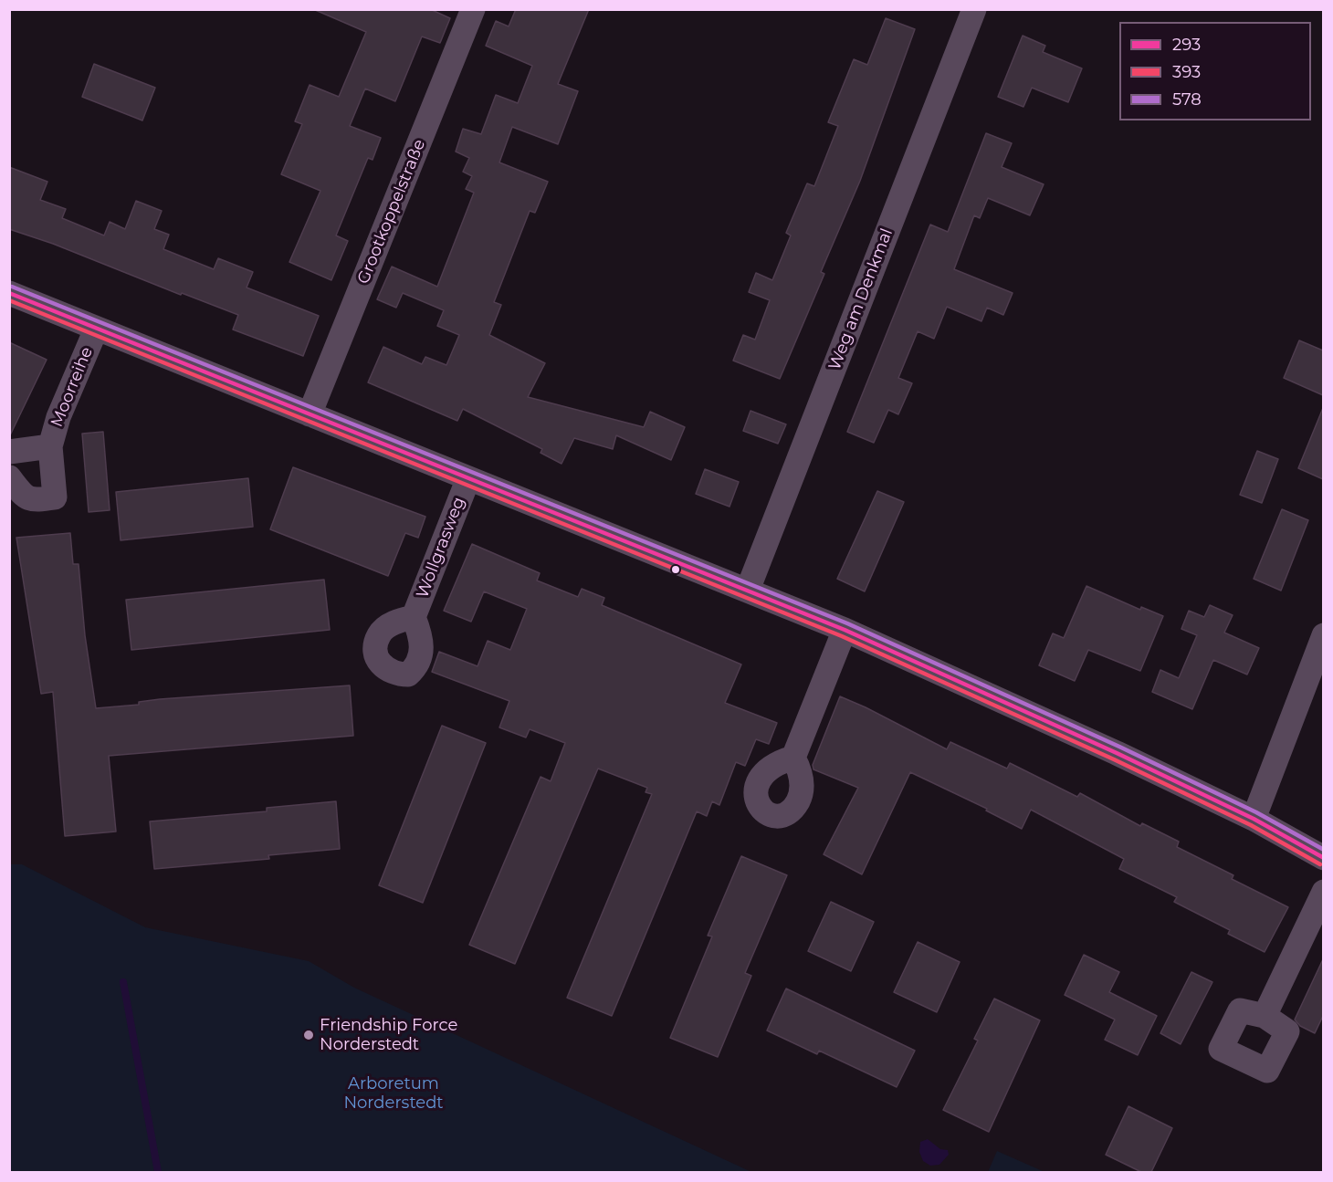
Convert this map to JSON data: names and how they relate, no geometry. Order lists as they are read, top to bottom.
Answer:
{
  "streets": {
    "street": [
      "Grootkoppelstraße",
      "Weg am Denkmal",
      "Moorreihe",
      "Wollgrasweg"
    ]
  },
  "parks": ["Arboretum Norderstedt"],
  "places": ["Friendship Force Norderstedt"],
  "lines": ["transit line 578", "transit line 293", "transit line 393"],
  "legend": ["293", "393", "578"]
}
